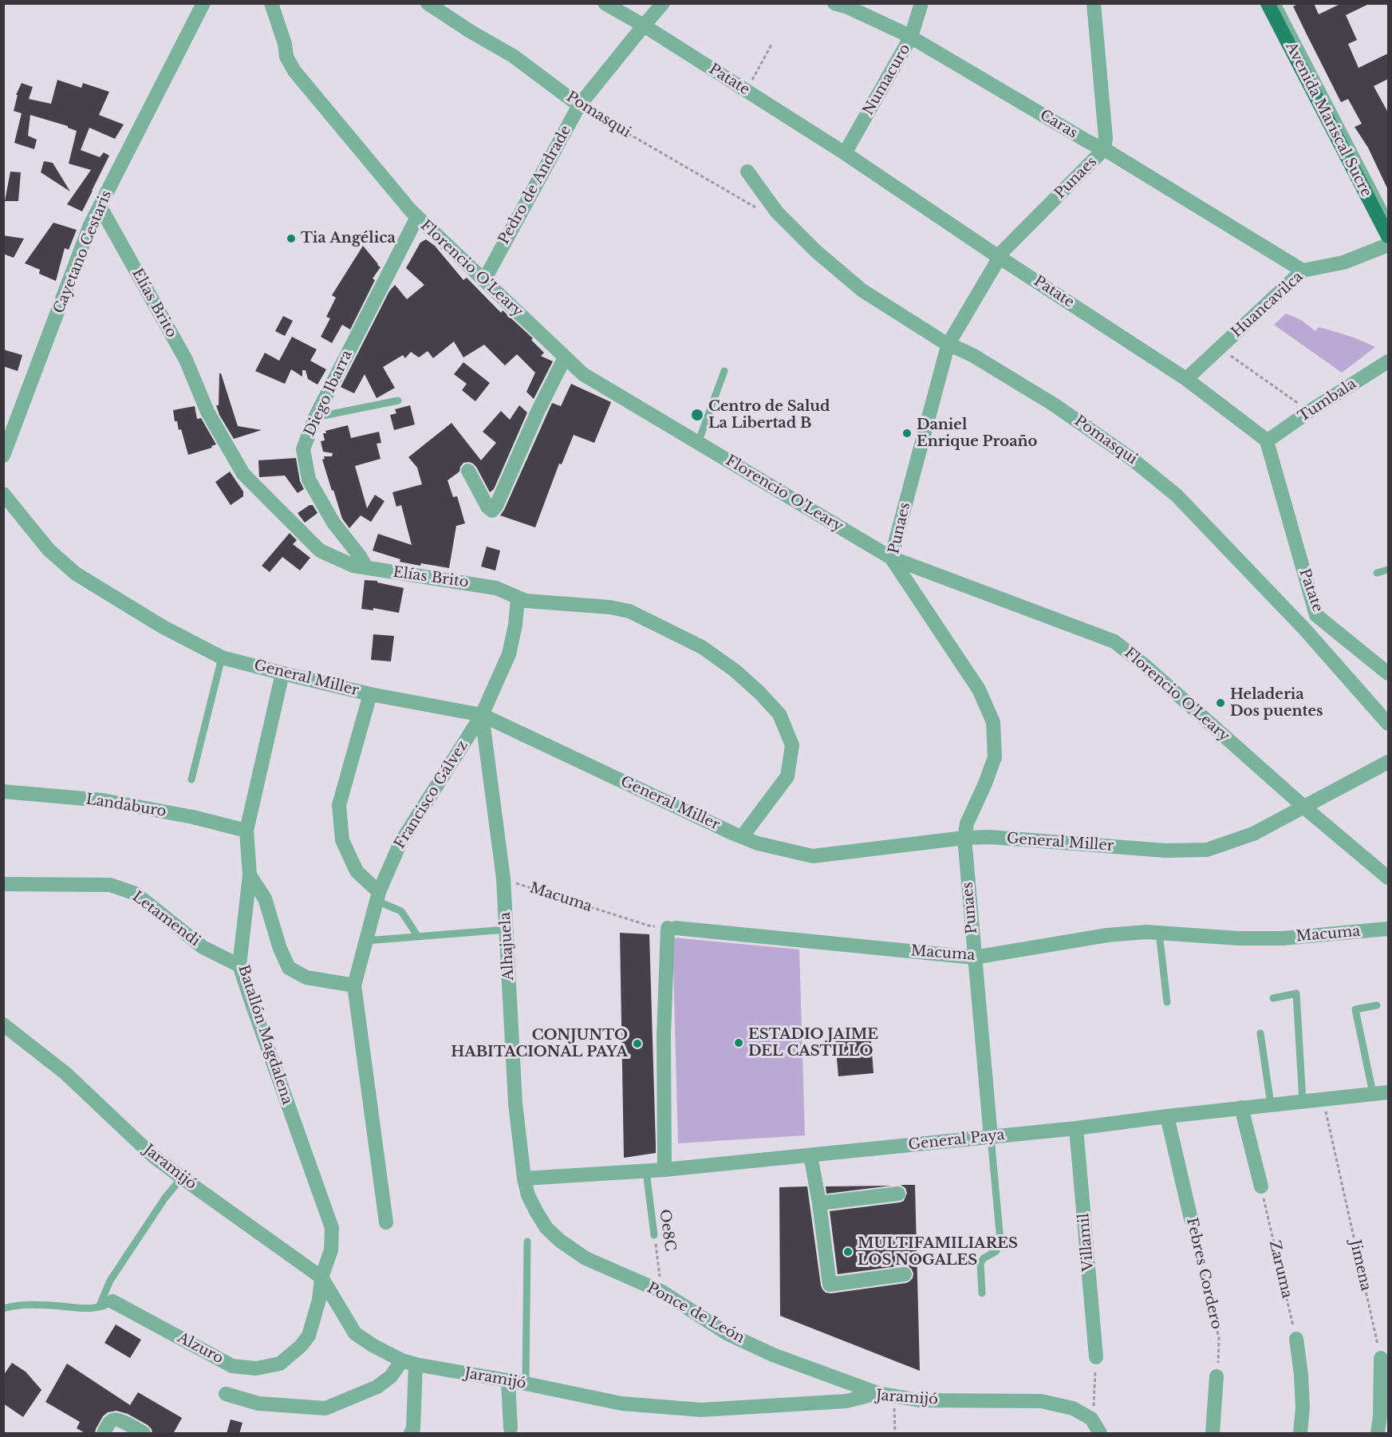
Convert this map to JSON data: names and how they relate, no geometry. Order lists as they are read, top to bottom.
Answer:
{
  "streets": {
    "main road": ["Avenida Mariscal Sucre"],
    "street": [
      "Patate",
      "Numacuro",
      "Pomasqui",
      "Caras",
      "Punaes",
      "Pedro de Andrade",
      "Cayetano Cestaris",
      "Florencio O'Leary",
      "Elías Brito",
      "Huancavilca",
      "Diego Ibarra",
      "Tumbala",
      "General Miller",
      "Francisco Gálvez",
      "Landaburo",
      "Macuma",
      "Letamendi",
      "Alhajuela",
      "Batallón Magdalena",
      "General Paya",
      "Jaramijó",
      "Villamil",
      "Febres Cordero",
      "Ponce de León",
      "Alzuro"
    ],
    "lane": ["Oe8C"],
    "path": ["Jimena", "Zaruma"]
  },
  "crossings": [
    ["Patate", "Numacuro"],
    ["Patate", "Punaes"],
    ["Patate", "Pedro de Andrade"],
    ["Patate", "Huancavilca"],
    ["Patate", "Tumbala"],
    ["Numacuro", "Caras"],
    ["Pomasqui", "Punaes"],
    ["Pomasqui", "Pedro de Andrade"],
    ["Caras", "Punaes"],
    ["Caras", "Huancavilca"],
    ["Punaes", "Florencio O'Leary"],
    ["Punaes", "General Miller"],
    ["Punaes", "Macuma"],
    ["Punaes", "General Paya"],
    ["Pedro de Andrade", "Florencio O'Leary"],
    ["Cayetano Cestaris", "Elías Brito"],
    ["Florencio O'Leary", "Diego Ibarra"],
    ["Florencio O'Leary", "General Miller"],
    ["Elías Brito", "Diego Ibarra"],
    ["Elías Brito", "General Miller"],
    ["Elías Brito", "Francisco Gálvez"],
    ["General Miller", "Francisco Gálvez"],
    ["General Miller", "Alhajuela"],
    ["General Miller", "Batallón Magdalena"],
    ["Francisco Gálvez", "Alhajuela"],
    ["Landaburo", "Batallón Magdalena"],
    ["Macuma", "Alhajuela"],
    ["Letamendi", "Batallón Magdalena"],
    ["Alhajuela", "General Paya"],
    ["Alhajuela", "Ponce de León"],
    ["Batallón Magdalena", "Jaramijó"],
    ["Batallón Magdalena", "Alzuro"],
    ["General Paya", "Oe8C"],
    ["General Paya", "Villamil"],
    ["General Paya", "Jimena"],
    ["General Paya", "Febres Cordero"],
    ["General Paya", "Ponce de León"],
    ["Jaramijó", "Ponce de León"],
    ["Jaramijó", "Alzuro"],
    ["Oe8C", "Ponce de León"]
  ],
  "places": [
    "Tia Angélica",
    "Centro de Salud La Libertad B",
    "Daniel Enrique Proaño",
    "Heladeria Dos puentes",
    "ESTADIO JAIME DEL CASTILLO",
    "CONJUNTO HABITACIONAL PAYA",
    "MULTIFAMILIARES LOS NOGALES"
  ]
}
